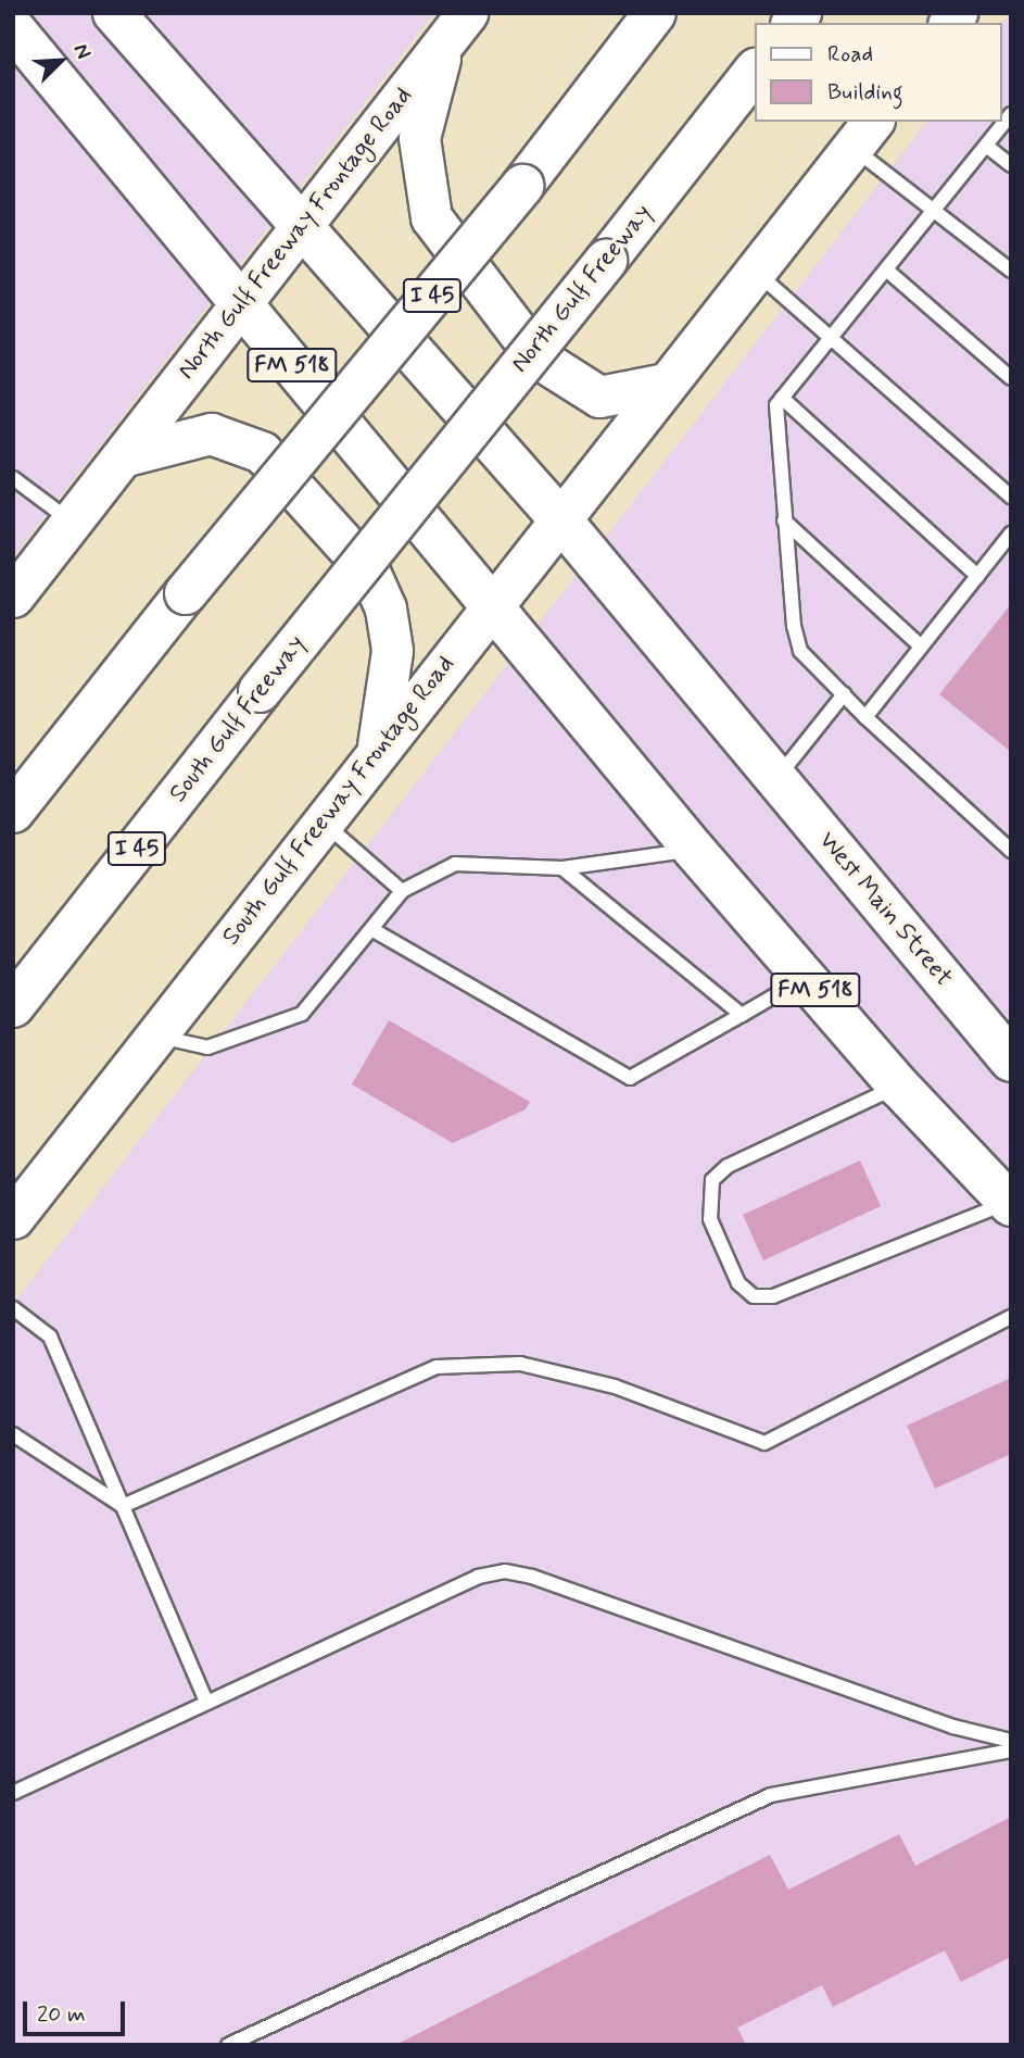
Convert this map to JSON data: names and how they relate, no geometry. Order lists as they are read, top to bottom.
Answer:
{
  "streets": {
    "main road": [
      "North Gulf Freeway Frontage Road",
      "North Gulf Freeway",
      "I 45",
      "FM 518",
      "South Gulf Freeway",
      "South Gulf Freeway Frontage Road",
      "West Main Street"
    ]
  },
  "crossings": [
    ["North Gulf Freeway Frontage Road", "FM 518"],
    ["North Gulf Freeway Frontage Road", "West Main Street"],
    ["North Gulf Freeway", "South Gulf Freeway"],
    ["FM 518", "South Gulf Freeway Frontage Road"],
    ["South Gulf Freeway Frontage Road", "West Main Street"]
  ],
  "legend": ["Road", "Building"],
  "scale_bar": "20 m",
  "north": "top right"
}
